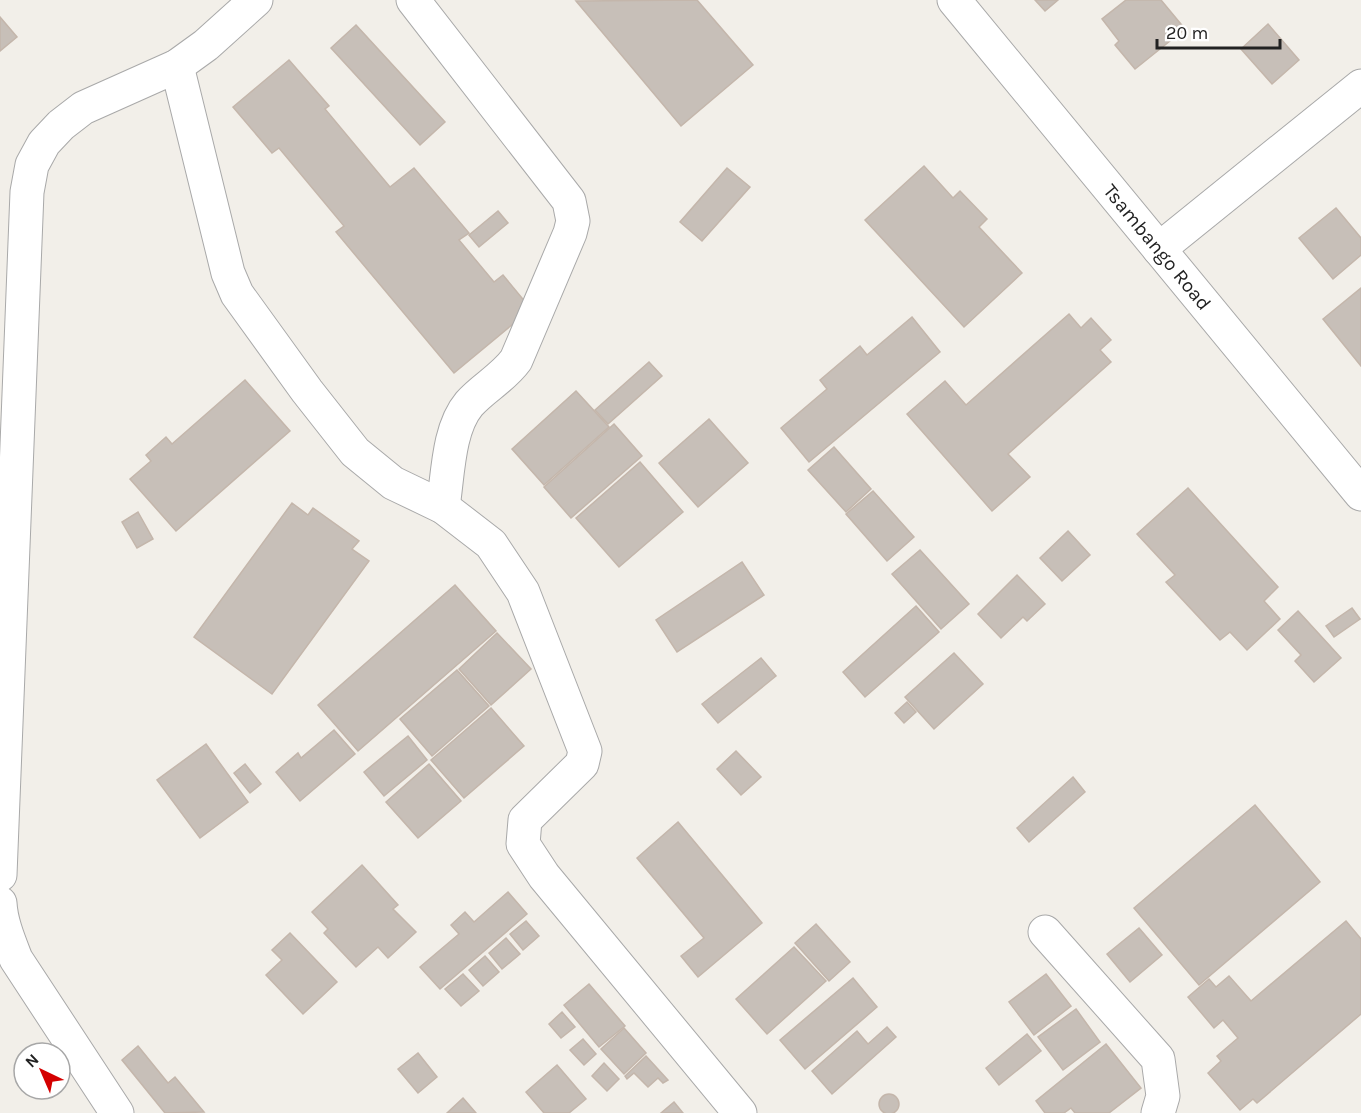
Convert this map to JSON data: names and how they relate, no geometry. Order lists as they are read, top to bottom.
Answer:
{
  "streets": {
    "street": ["Tsambango Road"]
  },
  "scale_bar": "20 m",
  "north": "top left"
}
